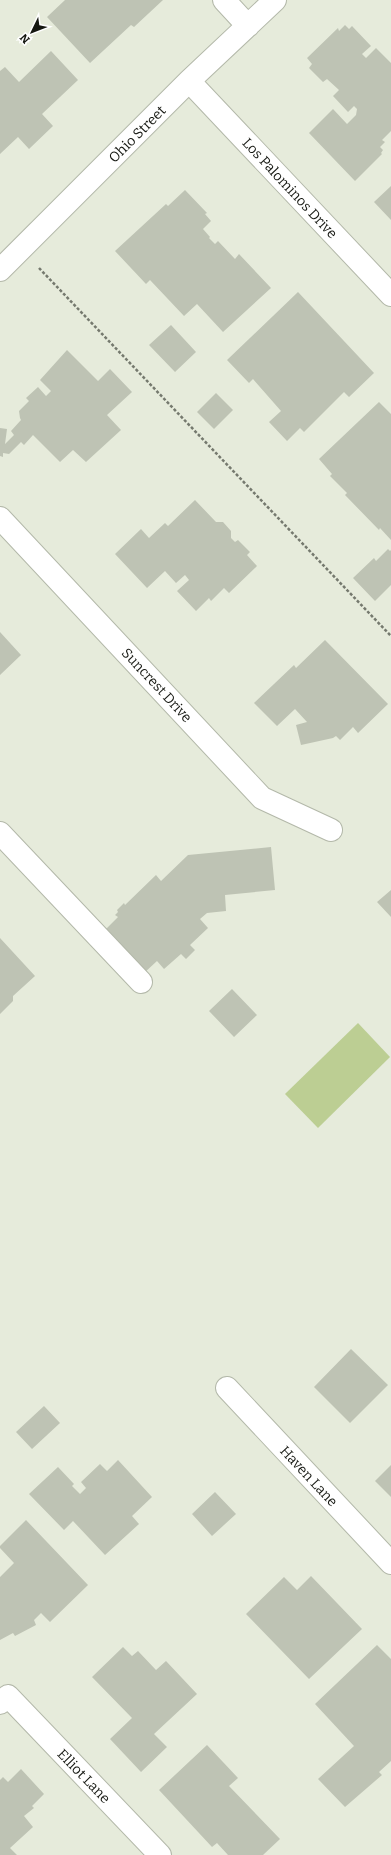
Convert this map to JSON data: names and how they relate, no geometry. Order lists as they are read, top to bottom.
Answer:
{
  "streets": {
    "street": [
      "Ohio Street",
      "Los Palominos Drive",
      "Suncrest Drive",
      "Haven Lane",
      "Elliot Lane"
    ]
  },
  "crossings": [
    ["Ohio Street", "Los Palominos Drive"]
  ],
  "north": "bottom left"
}
